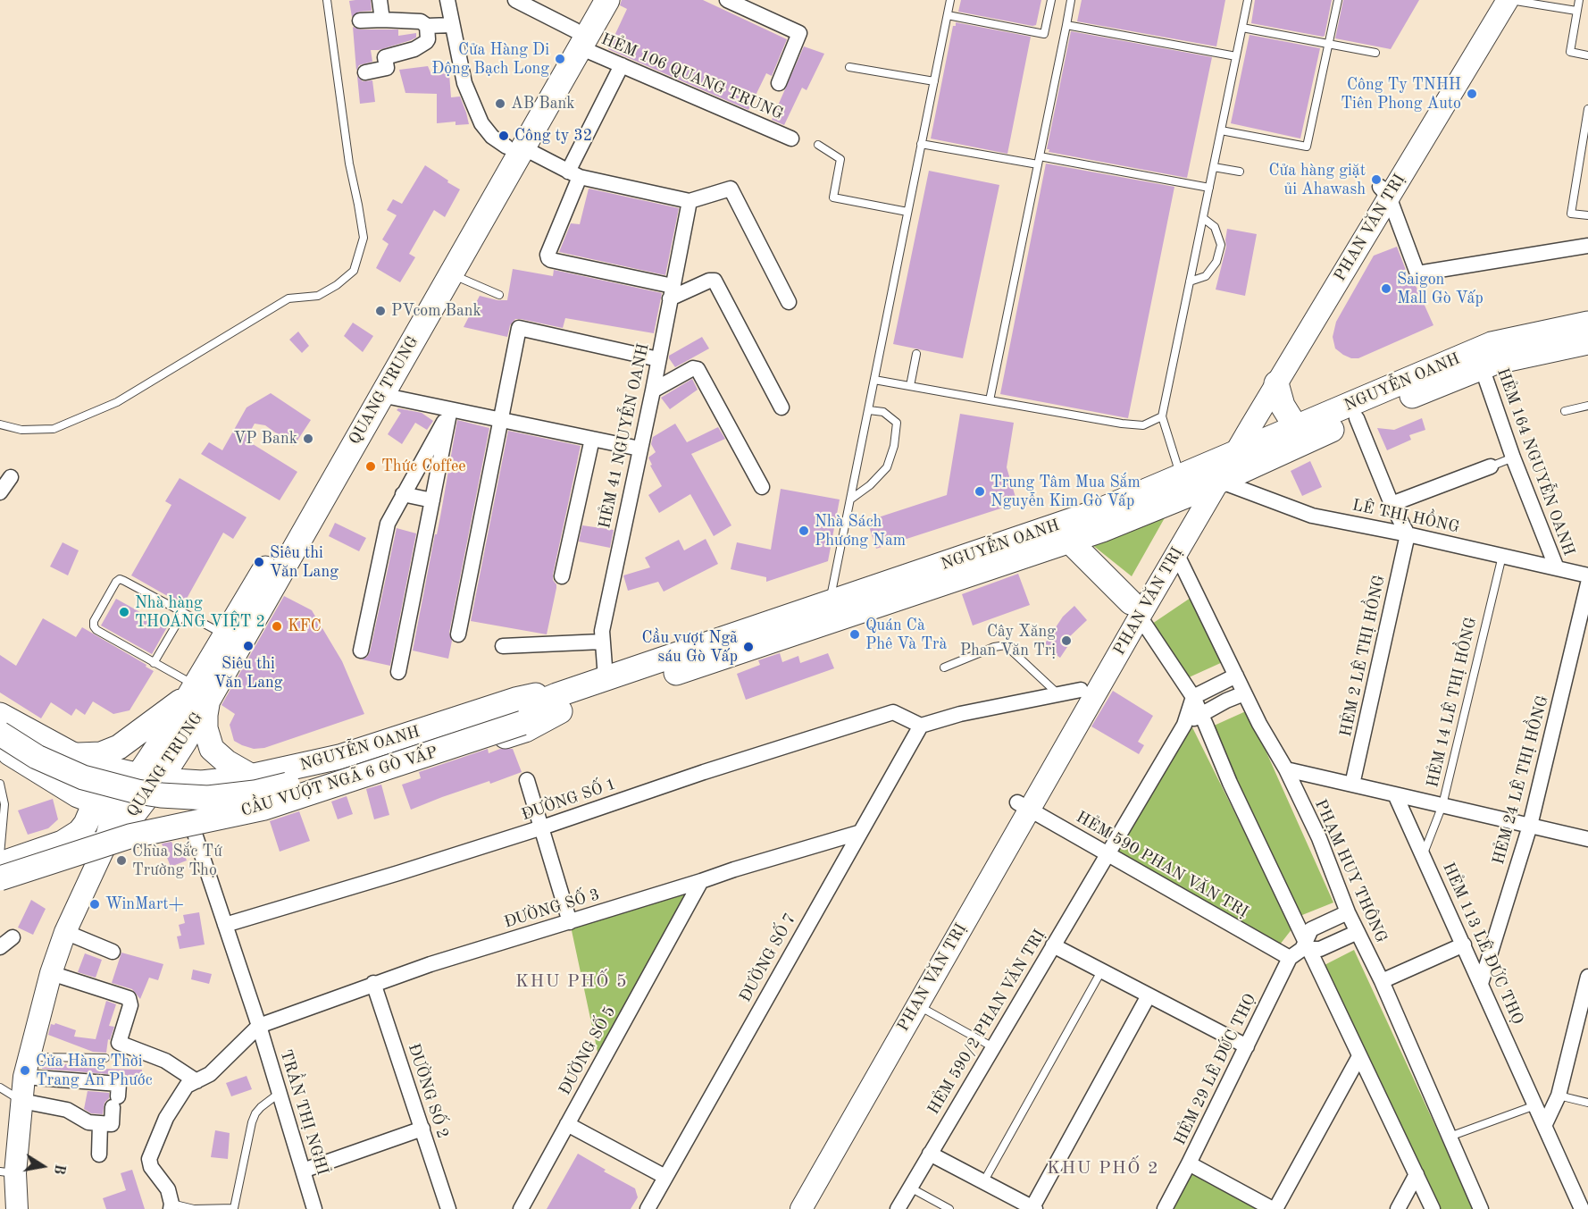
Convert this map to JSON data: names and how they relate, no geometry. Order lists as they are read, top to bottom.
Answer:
{
  "streets": {
    "main road": [
      "PHAN VĂN TRỊ",
      "NGUYỄN OANH",
      "QUANG TRUNG",
      "CẦU VƯỢT NGÃ 6 GÒ VẤP"
    ],
    "street": [
      "HẺM 106 QUANG TRUNG",
      "HẺM 41 NGUYỄN OANH",
      "HẺM 164 NGUYỄN OANH",
      "LÊ THỊ HỒNG",
      "HẺM 2 LÊ THỊ HỒNG",
      "HẺM 24 LÊ THỊ HỒNG",
      "ĐƯỜNG SỐ 1",
      "HẺM 590 PHAN VĂN TRỊ",
      "PHẠM HUY THÔNG",
      "ĐƯỜNG SỐ 3",
      "HẺM 113 LÊ ĐỨC THỌ",
      "ĐƯỜNG SỐ 7",
      "HẺM 590/2 PHAN VĂN TRỊ",
      "ĐƯỜNG SỐ 5",
      "HẺM 29 LÊ ĐỨC THỌ",
      "ĐƯỜNG SỐ 2",
      "TRẦN THỊ NGHỈ"
    ],
    "lane": ["HẺM 14 LÊ THỊ HỒNG"]
  },
  "crossings": [
    ["HẺM 106 QUANG TRUNG", "QUANG TRUNG"],
    ["PHAN VĂN TRỊ", "NGUYỄN OANH"],
    ["PHAN VĂN TRỊ", "LÊ THỊ HỒNG"],
    ["PHAN VĂN TRỊ", "HẺM 590 PHAN VĂN TRỊ"],
    ["PHAN VĂN TRỊ", "PHẠM HUY THÔNG"],
    ["NGUYỄN OANH", "QUANG TRUNG"],
    ["NGUYỄN OANH", "HẺM 41 NGUYỄN OANH"],
    ["NGUYỄN OANH", "HẺM 164 NGUYỄN OANH"],
    ["NGUYỄN OANH", "LÊ THỊ HỒNG"],
    ["NGUYỄN OANH", "CẦU VƯỢT NGÃ 6 GÒ VẤP"],
    ["HẺM 164 NGUYỄN OANH", "LÊ THỊ HỒNG"],
    ["LÊ THỊ HỒNG", "HẺM 2 LÊ THỊ HỒNG"],
    ["LÊ THỊ HỒNG", "HẺM 14 LÊ THỊ HỒNG"],
    ["HẺM 14 LÊ THỊ HỒNG", "HẺM 113 LÊ ĐỨC THỌ"],
    ["HẺM 24 LÊ THỊ HỒNG", "HẺM 113 LÊ ĐỨC THỌ"],
    ["ĐƯỜNG SỐ 1", "ĐƯỜNG SỐ 7"],
    ["ĐƯỜNG SỐ 1", "TRẦN THỊ NGHỈ"],
    ["HẺM 590 PHAN VĂN TRỊ", "HẺM 590/2 PHAN VĂN TRỊ"],
    ["HẺM 590 PHAN VĂN TRỊ", "HẺM 29 LÊ ĐỨC THỌ"],
    ["PHẠM HUY THÔNG", "HẺM 29 LÊ ĐỨC THỌ"],
    ["ĐƯỜNG SỐ 3", "ĐƯỜNG SỐ 7"],
    ["ĐƯỜNG SỐ 3", "ĐƯỜNG SỐ 5"],
    ["ĐƯỜNG SỐ 3", "ĐƯỜNG SỐ 2"],
    ["ĐƯỜNG SỐ 3", "TRẦN THỊ NGHỈ"]
  ],
  "districts": ["KHU PHỐ 5", "KHU PHỐ 2"],
  "places": [
    "Cửa Hàng Di Động Bạch Long",
    "Công Ty TNHH Tiên Phong Auto",
    "AB Bank",
    "Công ty 32",
    "Cửa hàng giặt ủi Ahawash",
    "Saigon Mall Gò Vấp",
    "PVcom Bank",
    "VP Bank",
    "Thức Coffee",
    "Trung Tâm Mua Sắm Nguyễn Kim Gò Vấp",
    "Nhà Sách Phương Nam",
    "Siêu thi Văn Lang",
    "Nhà hàng THOÁNG VIỆT 2",
    "KFC",
    "Quán Cà Phê Và Trà",
    "Cây Xăng Phan Văn Trị",
    "Siêu thị Văn Lang",
    "Cầu vượt Ngã sáu Gò Vấp",
    "Chùa Sắc Tứ Trường Thọ",
    "WinMart+",
    "Cửa Hàng Thời Trang An Phước"
  ],
  "north": "right"
}
